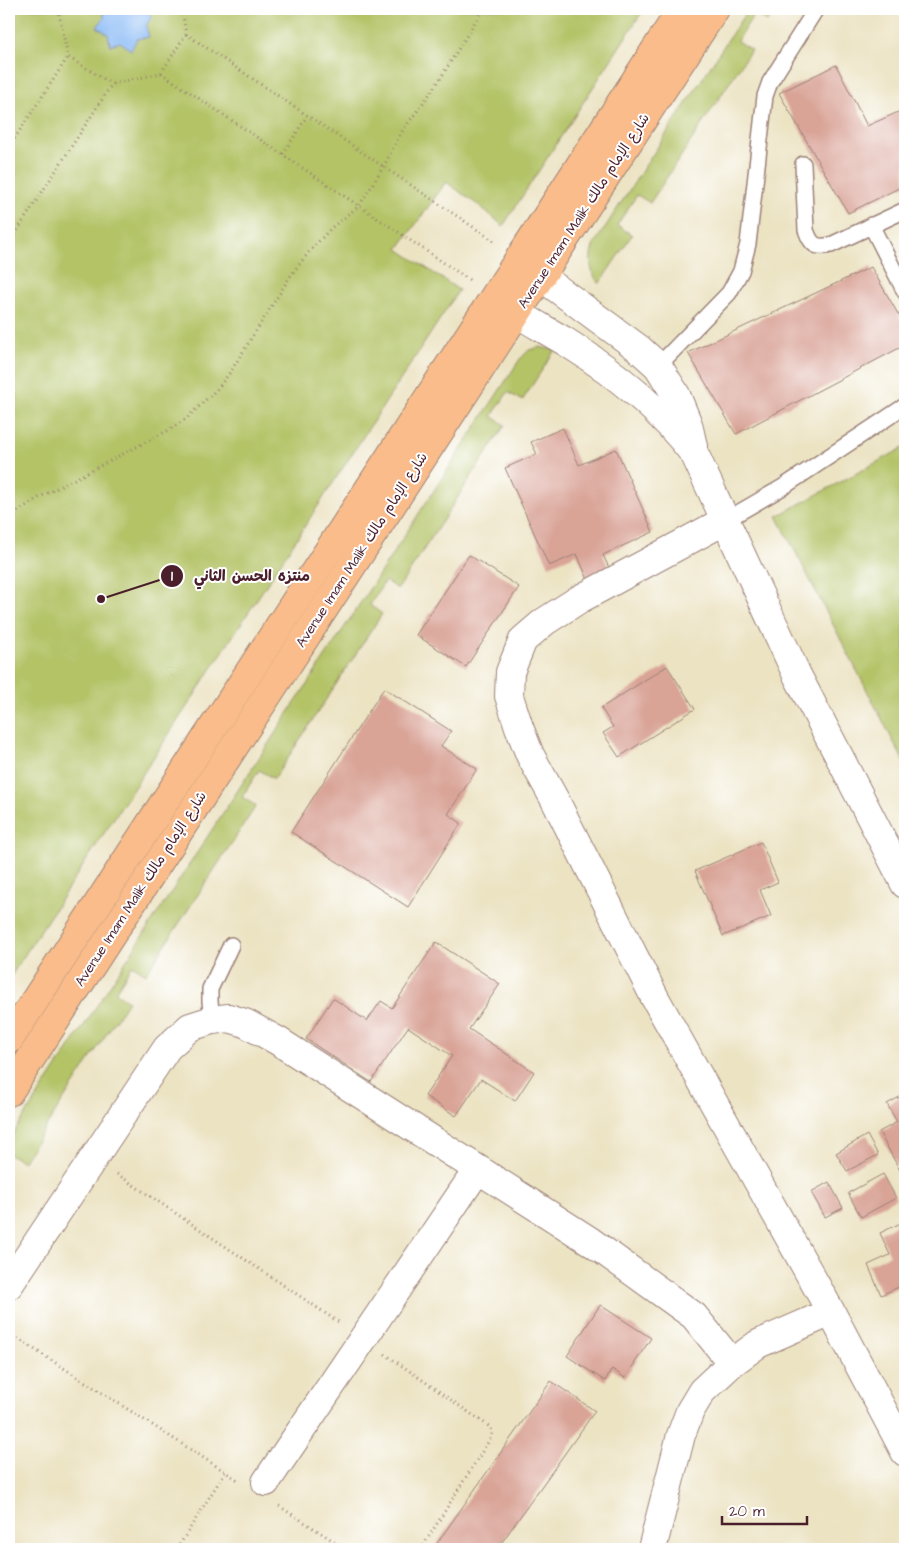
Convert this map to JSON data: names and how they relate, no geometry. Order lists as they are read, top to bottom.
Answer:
{
  "streets": {
    "main road": ["Avenue Imam Malik شارع الإمام مالك"]
  },
  "places": ["منتزه الحسن الثاني"],
  "scale_bar": "20 m"
}
